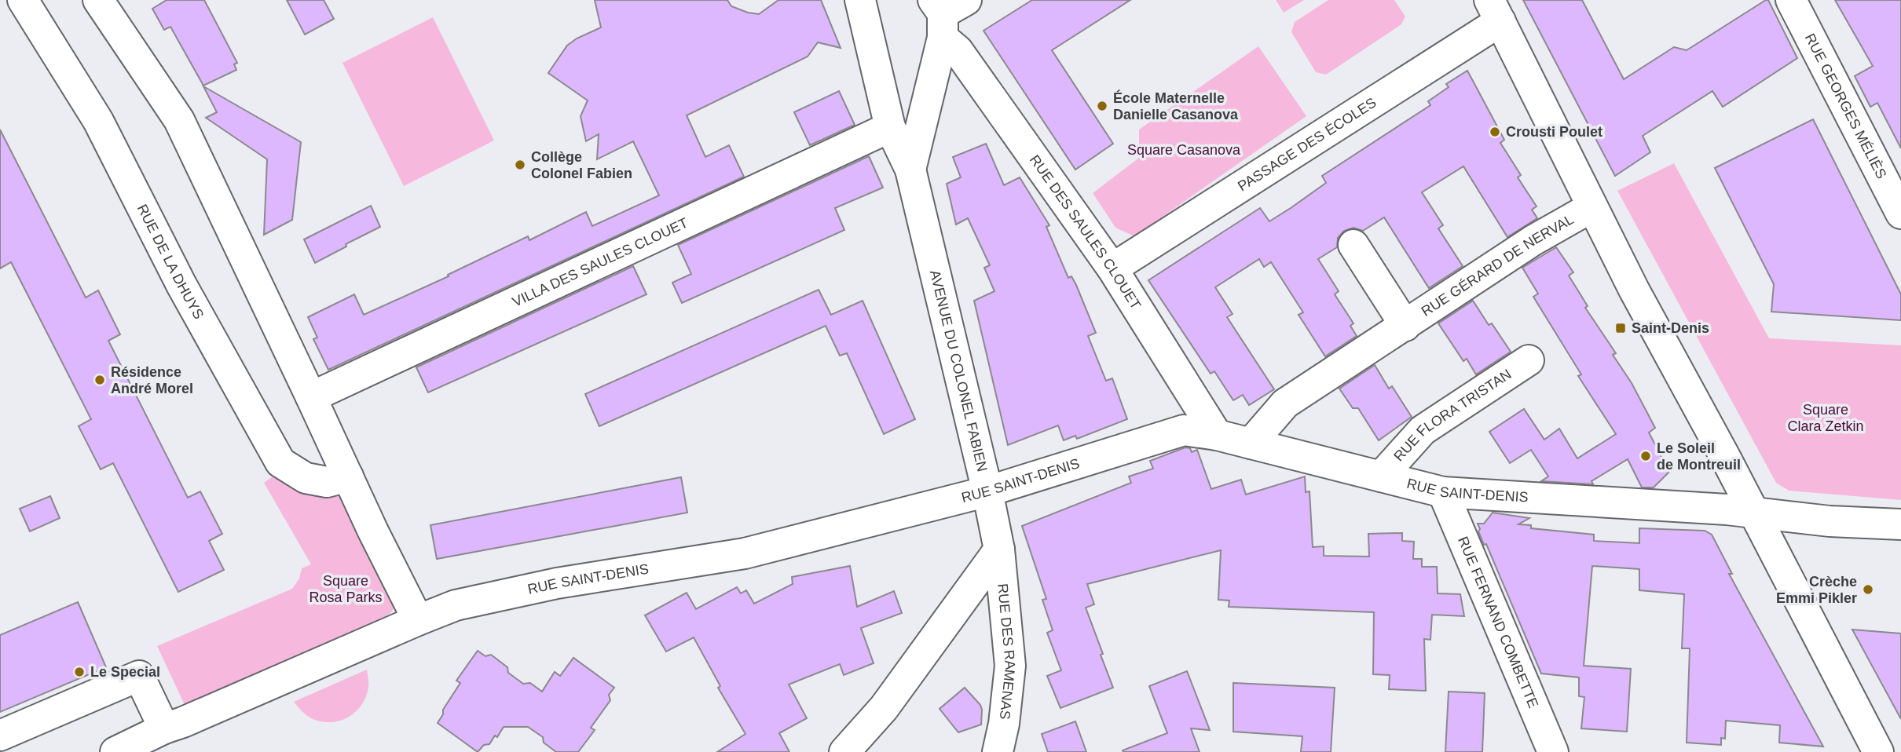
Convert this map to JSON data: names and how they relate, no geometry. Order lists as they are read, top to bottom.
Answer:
{
  "streets": {
    "street": [
      "RUE GEORGES MÉLIÈS",
      "PASSAGE DES ÉCOLES",
      "RUE DES SAULES CLOUET",
      "RUE DE LA DHUYS",
      "VILLA DES SAULES CLOUET",
      "RUE GÉRARD DE NERVAL",
      "AVENUE DU COLONEL FABIEN",
      "RUE FLORA TRISTAN",
      "RUE SAINT-DENIS",
      "RUE FERNAND COMBETTE",
      "RUE DES RAMENAS"
    ]
  },
  "crossings": [
    ["PASSAGE DES ÉCOLES", "RUE DES SAULES CLOUET"],
    ["RUE DES SAULES CLOUET", "AVENUE DU COLONEL FABIEN"],
    ["RUE DES SAULES CLOUET", "RUE SAINT-DENIS"],
    ["VILLA DES SAULES CLOUET", "AVENUE DU COLONEL FABIEN"],
    ["RUE GÉRARD DE NERVAL", "RUE SAINT-DENIS"],
    ["AVENUE DU COLONEL FABIEN", "RUE SAINT-DENIS"],
    ["AVENUE DU COLONEL FABIEN", "RUE DES RAMENAS"],
    ["RUE FLORA TRISTAN", "RUE SAINT-DENIS"],
    ["RUE SAINT-DENIS", "RUE FERNAND COMBETTE"]
  ],
  "parks": ["Square Casanova", "Square Clara Zetkin", "Square Rosa Parks"],
  "places": {
    "other": [
      "École Maternelle Danielle Casanova",
      "Crousti Poulet",
      "Collège Colonel Fabien",
      "Résidence André Morel",
      "Le Soleil de Montreuil",
      "Crèche Emmi Pikler",
      "Le Special"
    ],
    "transit": ["Saint-Denis"]
  }
}
